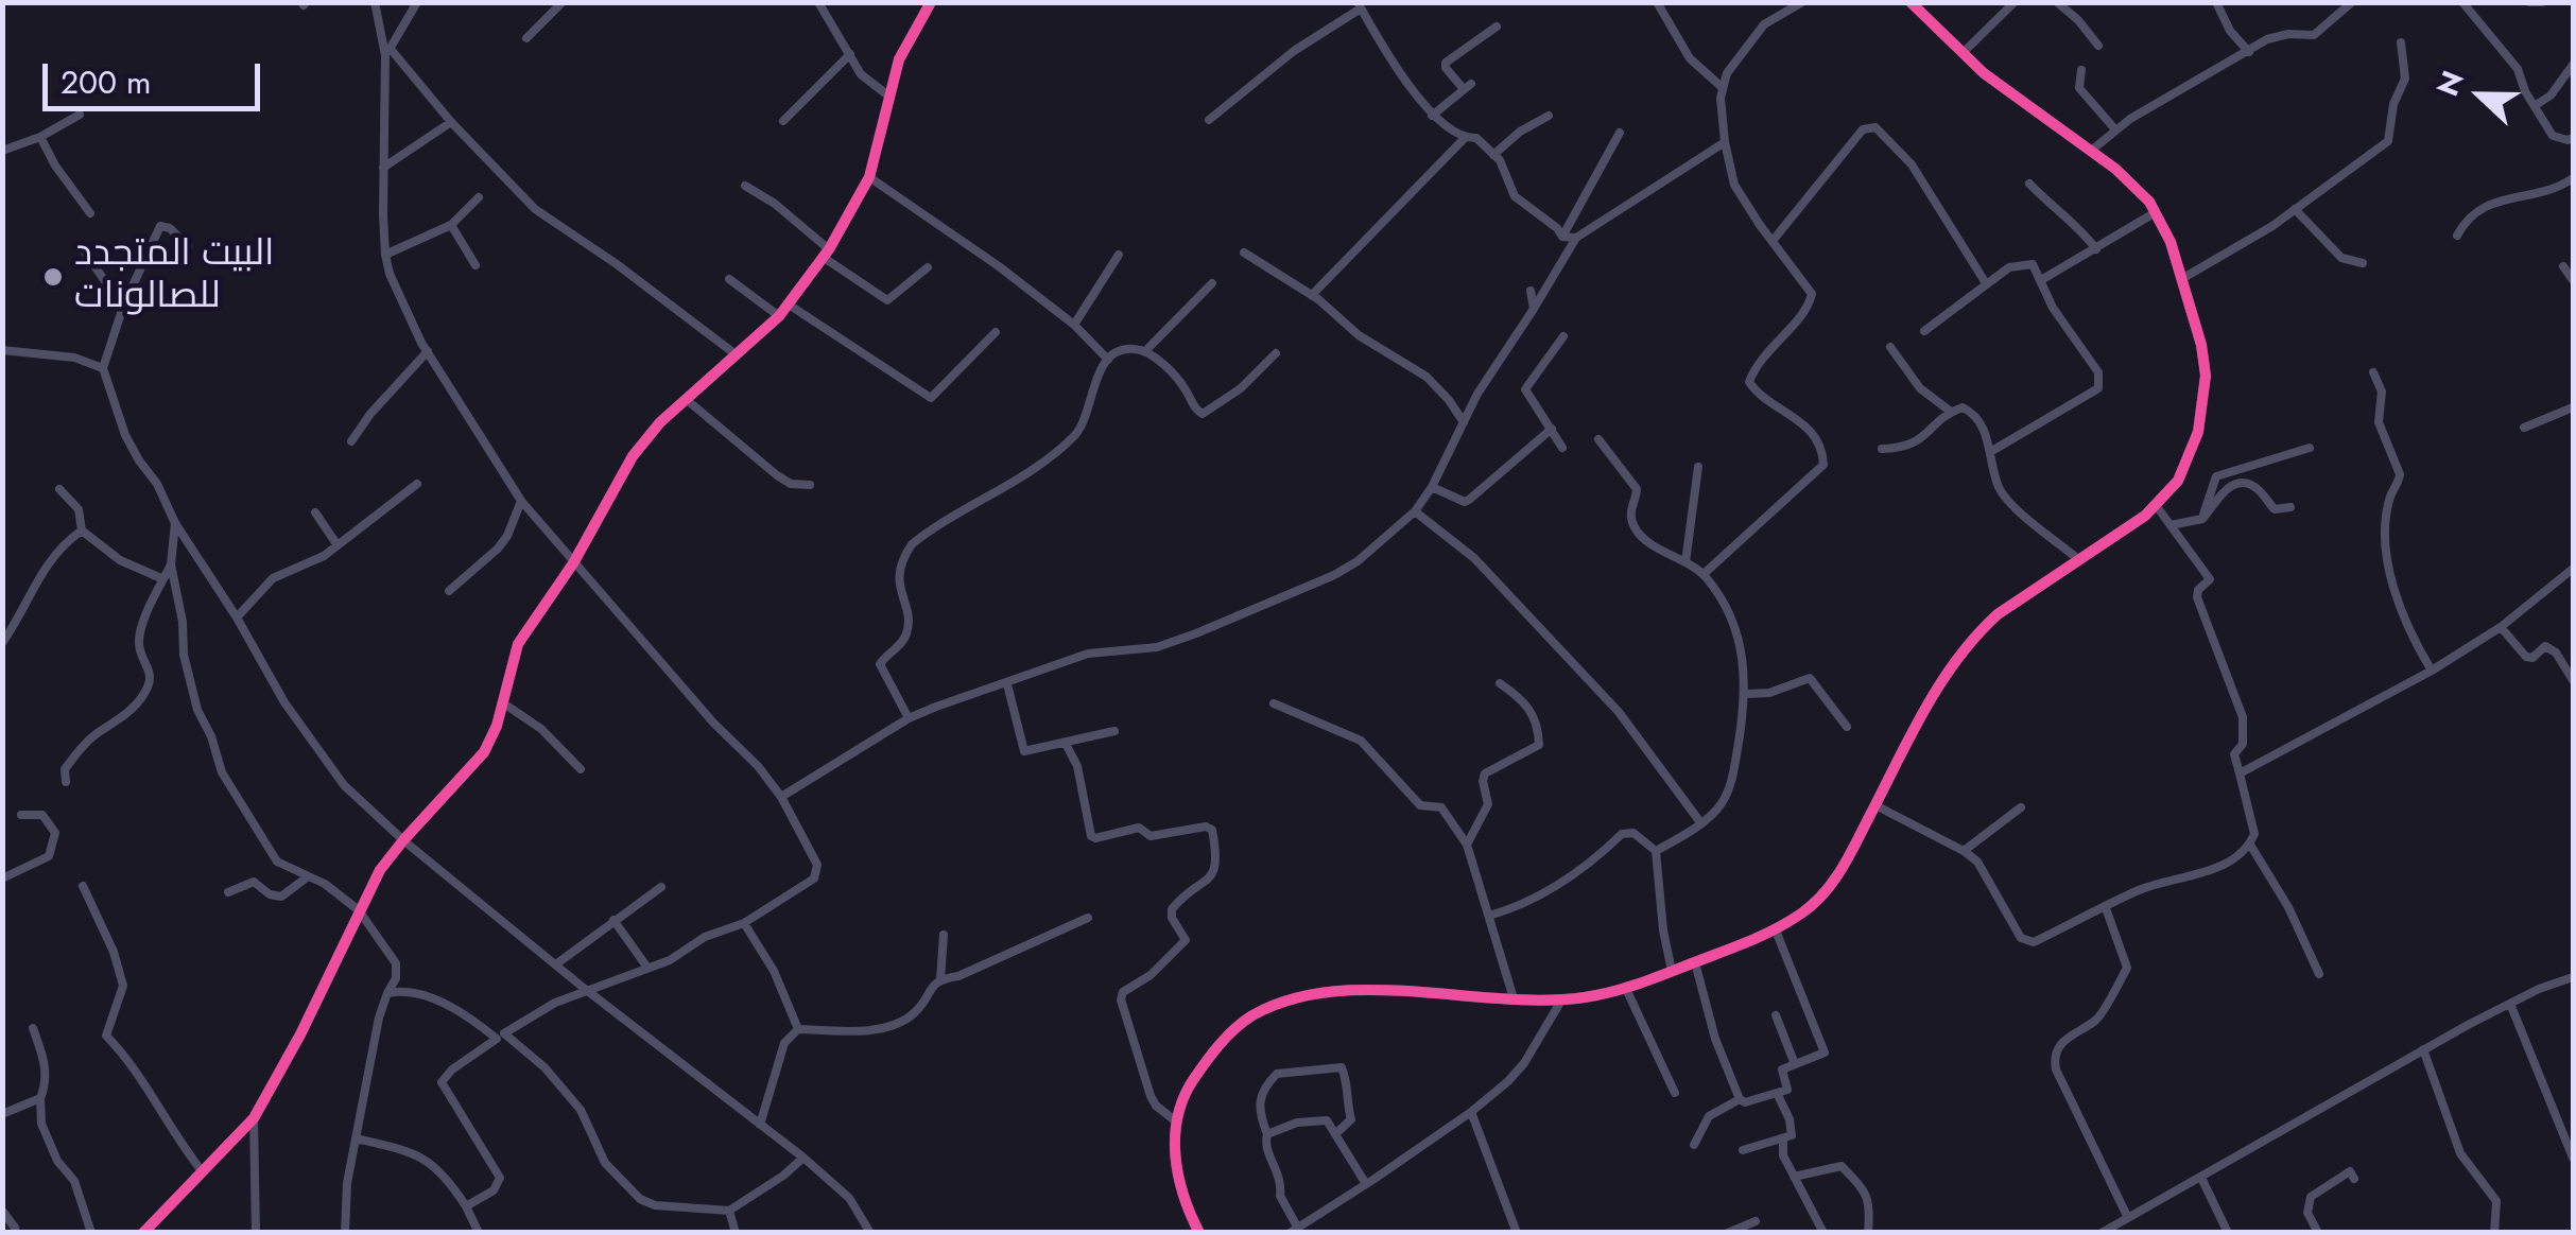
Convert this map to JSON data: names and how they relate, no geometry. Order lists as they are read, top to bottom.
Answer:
{
  "places": ["البيت المتجدد للصالونات"],
  "scale_bar": "200 m",
  "north": "left"
}
